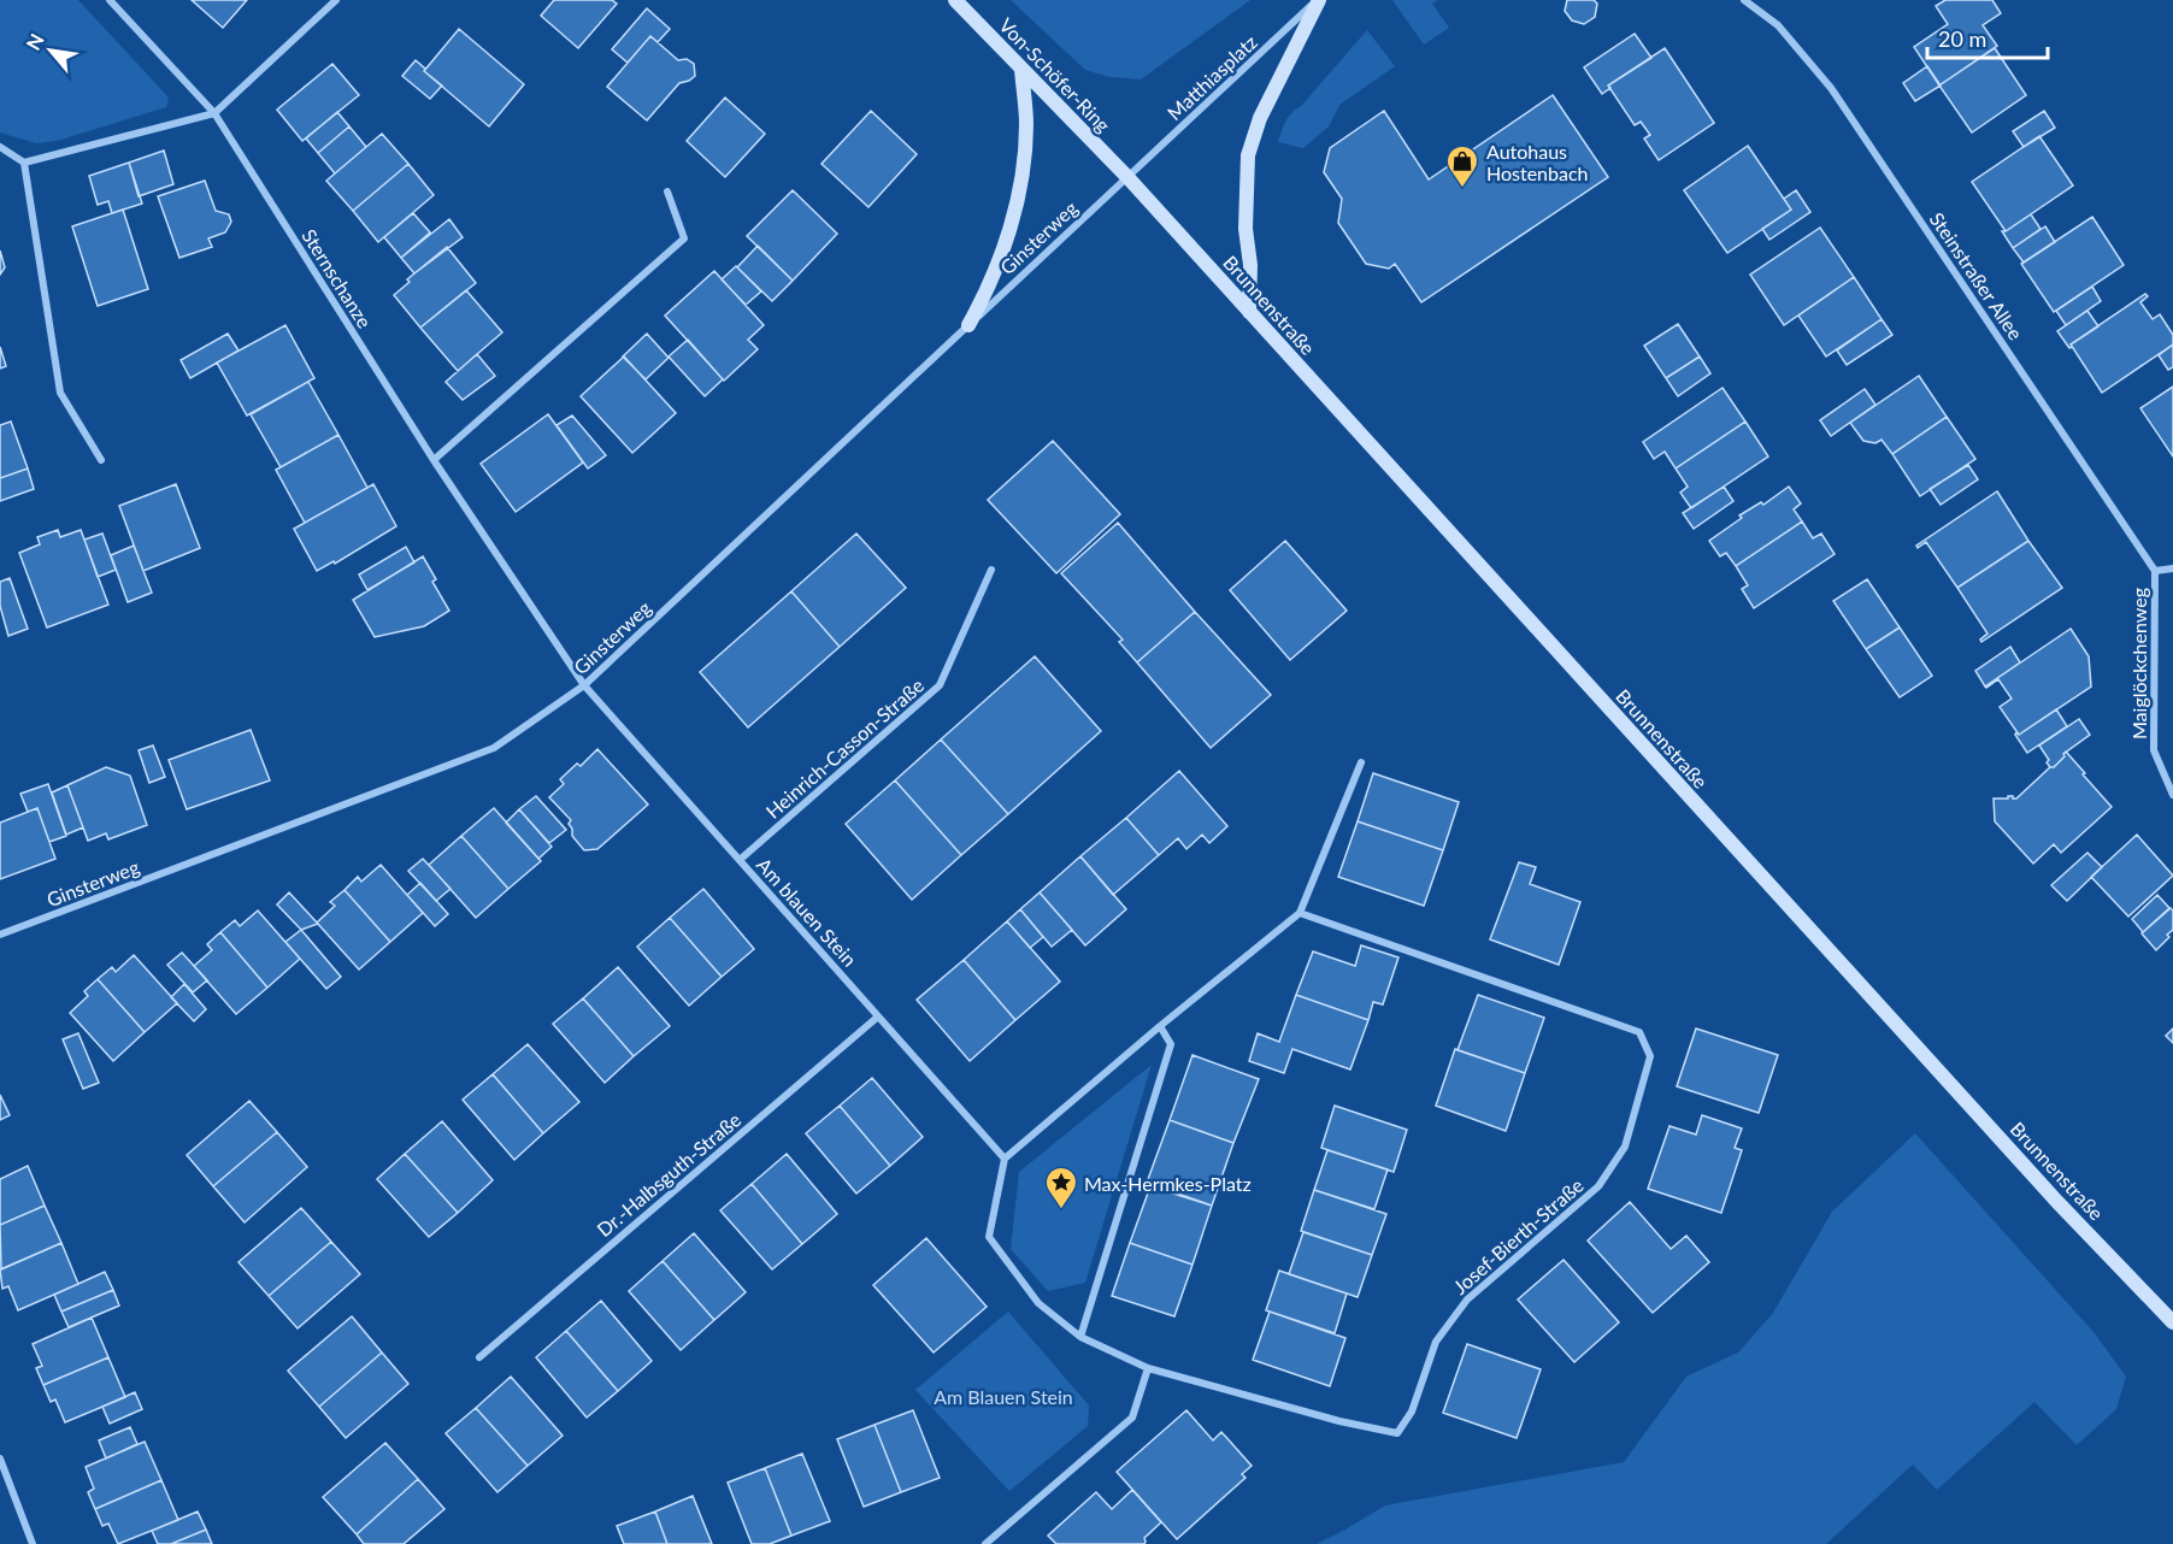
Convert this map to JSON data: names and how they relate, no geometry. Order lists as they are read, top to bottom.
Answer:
{
  "streets": {
    "main road": ["Von-Schöfer-Ring", "Brunnenstraße"],
    "street": [
      "Matthiasplatz",
      "Ginsterweg",
      "Steinstraßer Allee",
      "Sternschanze",
      "Maiglöckchenweg",
      "Heinrich-Casson-Straße",
      "Am blauen Stein",
      "Dr.-Halbsguth-Straße",
      "Josef-Bierth-Straße"
    ]
  },
  "crossings": [
    ["Von-Schöfer-Ring", "Matthiasplatz"],
    ["Von-Schöfer-Ring", "Ginsterweg"],
    ["Von-Schöfer-Ring", "Brunnenstraße"],
    ["Matthiasplatz", "Ginsterweg"],
    ["Matthiasplatz", "Brunnenstraße"],
    ["Ginsterweg", "Sternschanze"],
    ["Ginsterweg", "Brunnenstraße"],
    ["Ginsterweg", "Am blauen Stein"],
    ["Steinstraßer Allee", "Maiglöckchenweg"],
    ["Sternschanze", "Am blauen Stein"],
    ["Heinrich-Casson-Straße", "Am blauen Stein"],
    ["Am blauen Stein", "Dr.-Halbsguth-Straße"]
  ],
  "parks": ["Am Blauen Stein"],
  "places": {
    "shop": ["Autohaus Hostenbach"],
    "place": ["Max-Hermkes-Platz"]
  },
  "scale_bar": "20 m",
  "north": "top left"
}
